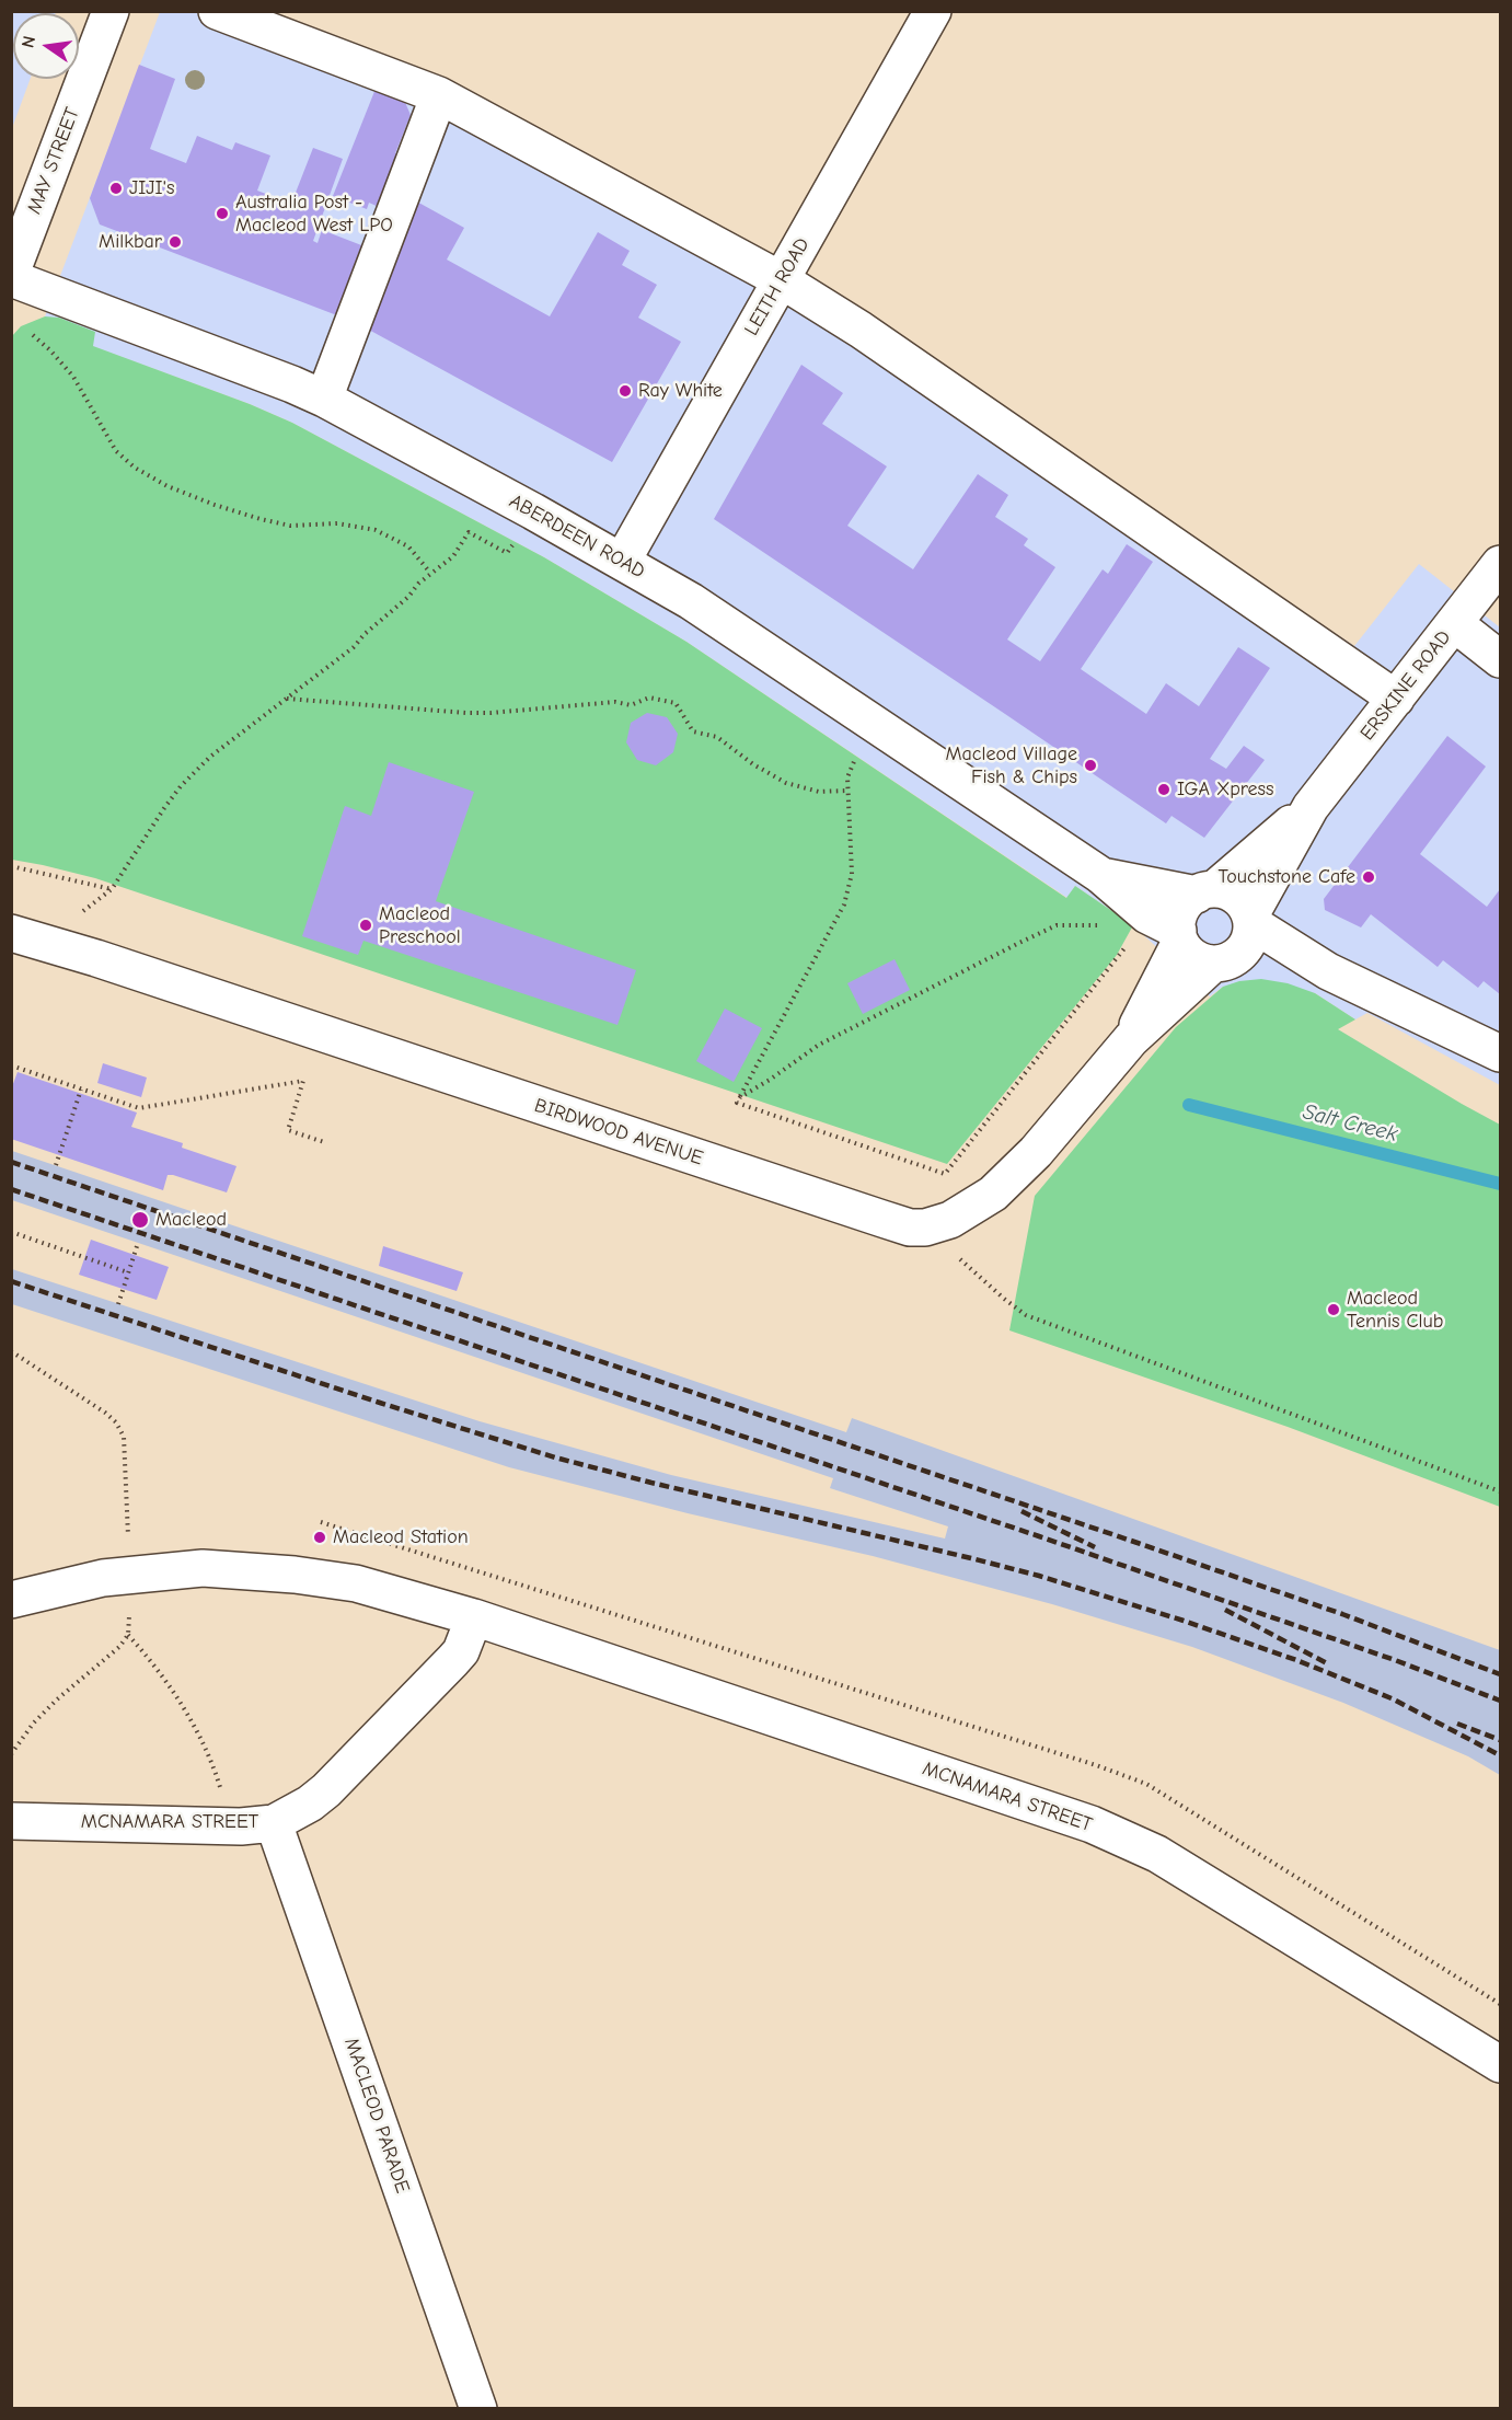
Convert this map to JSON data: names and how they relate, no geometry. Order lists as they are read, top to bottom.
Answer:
{
  "streets": {
    "street": [
      "MAY STREET",
      "LEITH ROAD",
      "ABERDEEN ROAD",
      "ERSKINE ROAD",
      "BIRDWOOD AVENUE",
      "MCNAMARA STREET",
      "MACLEOD PARADE"
    ]
  },
  "crossings": [
    ["MAY STREET", "ABERDEEN ROAD"],
    ["LEITH ROAD", "ABERDEEN ROAD"],
    ["ABERDEEN ROAD", "ERSKINE ROAD"],
    ["ABERDEEN ROAD", "BIRDWOOD AVENUE"],
    ["ERSKINE ROAD", "BIRDWOOD AVENUE"],
    ["MCNAMARA STREET", "MACLEOD PARADE"]
  ],
  "water": ["Salt Creek"],
  "places": [
    "JIJI's",
    "Australia Post - Macleod West LPO",
    "Milkbar",
    "Ray White",
    "Macleod Village Fish & Chips",
    "IGA Xpress",
    "Touchstone Cafe",
    "Macleod Preschool",
    "Macleod",
    "Macleod Tennis Club",
    "Macleod Station"
  ],
  "north": "left"
}
